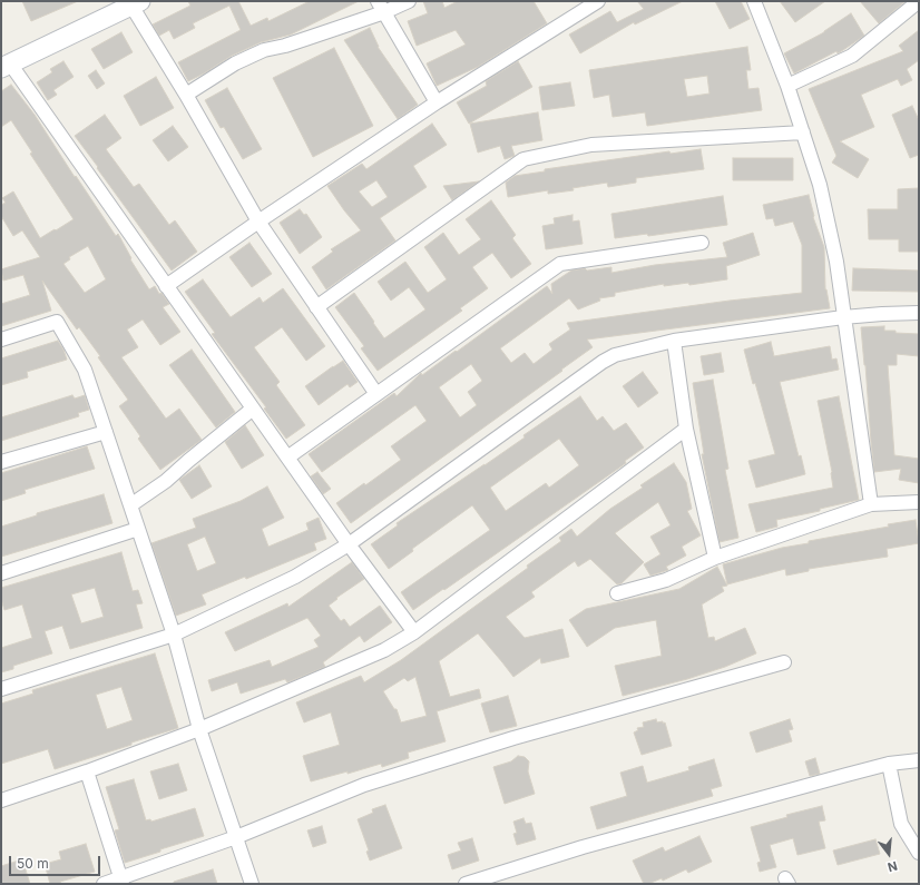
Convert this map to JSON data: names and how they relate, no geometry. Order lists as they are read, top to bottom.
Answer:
{
  "scale_bar": "50 m",
  "north": "bottom"
}
